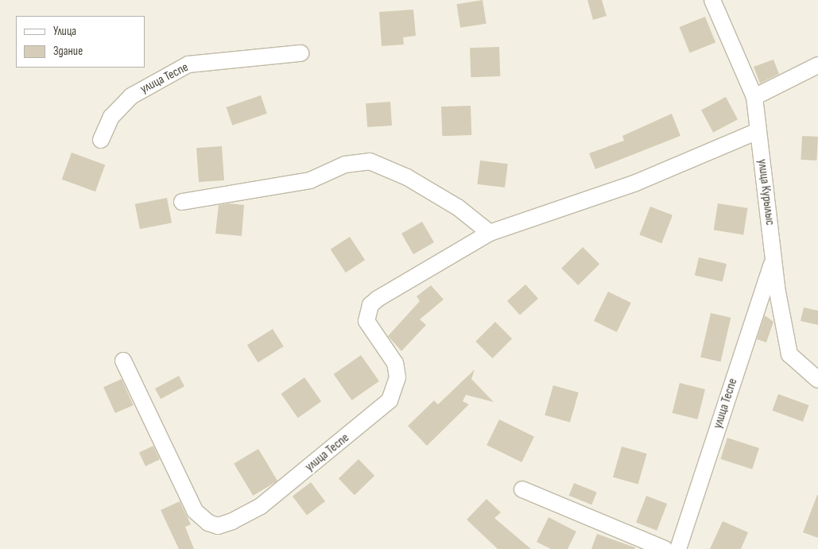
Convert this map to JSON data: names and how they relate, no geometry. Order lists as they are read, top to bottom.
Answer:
{
  "streets": {
    "street": ["улица Теспе", "улица Курылыс"]
  },
  "crossings": [
    ["улица Теспе", "улица Курылыс"]
  ],
  "legend": ["Улица", "Здание"]
}
